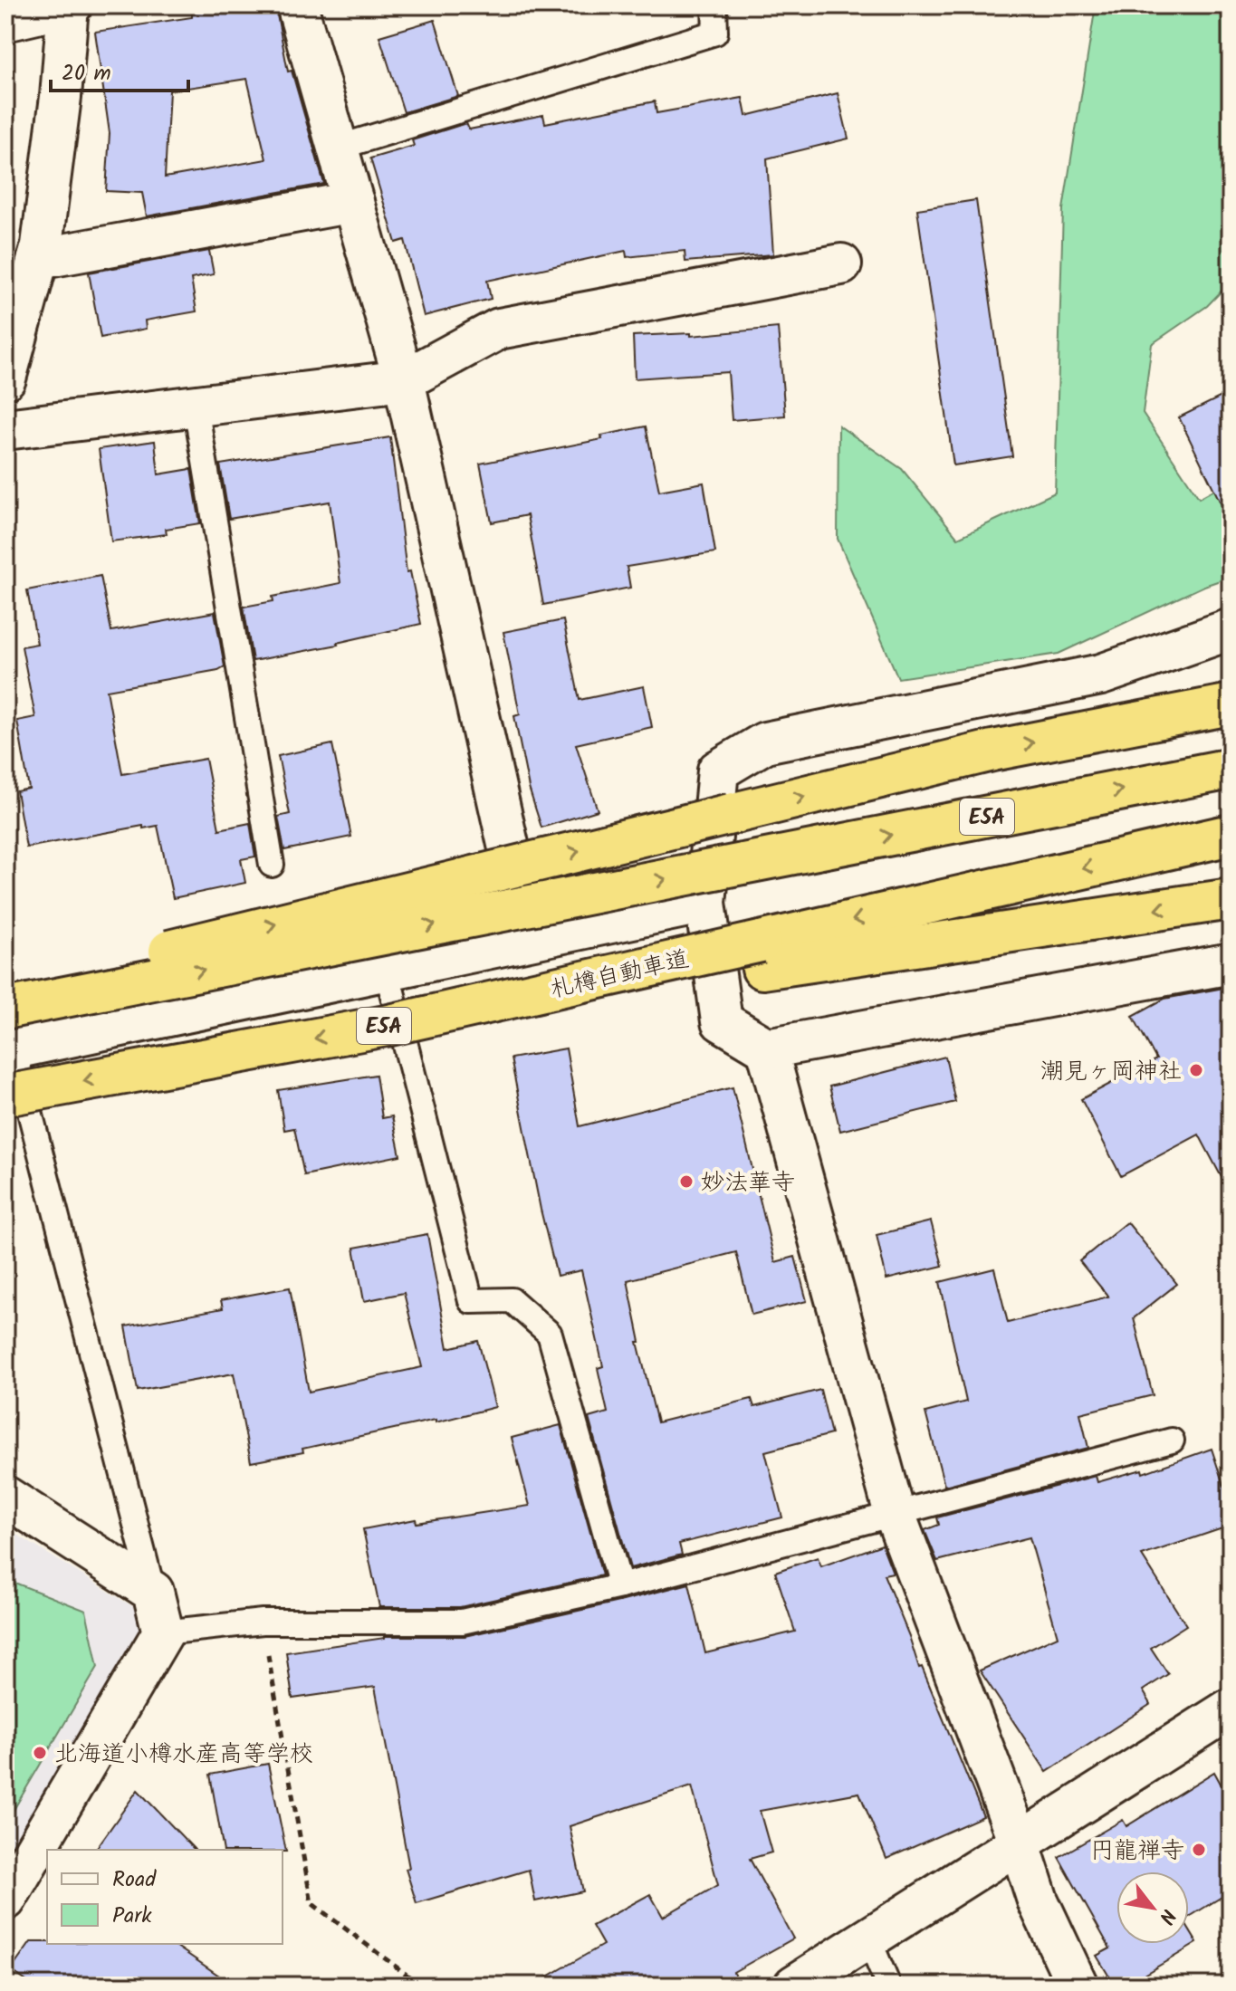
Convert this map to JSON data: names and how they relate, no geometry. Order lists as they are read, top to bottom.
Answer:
{
  "streets": {
    "highway": ["E5A", "札樽自動車道"]
  },
  "places": [
    "潮見ヶ岡神社",
    "妙法華寺",
    "北海道小樽水産高等学校",
    "円龍禅寺"
  ],
  "legend": ["Road", "Park"],
  "scale_bar": "20 m",
  "north": "bottom right"
}
